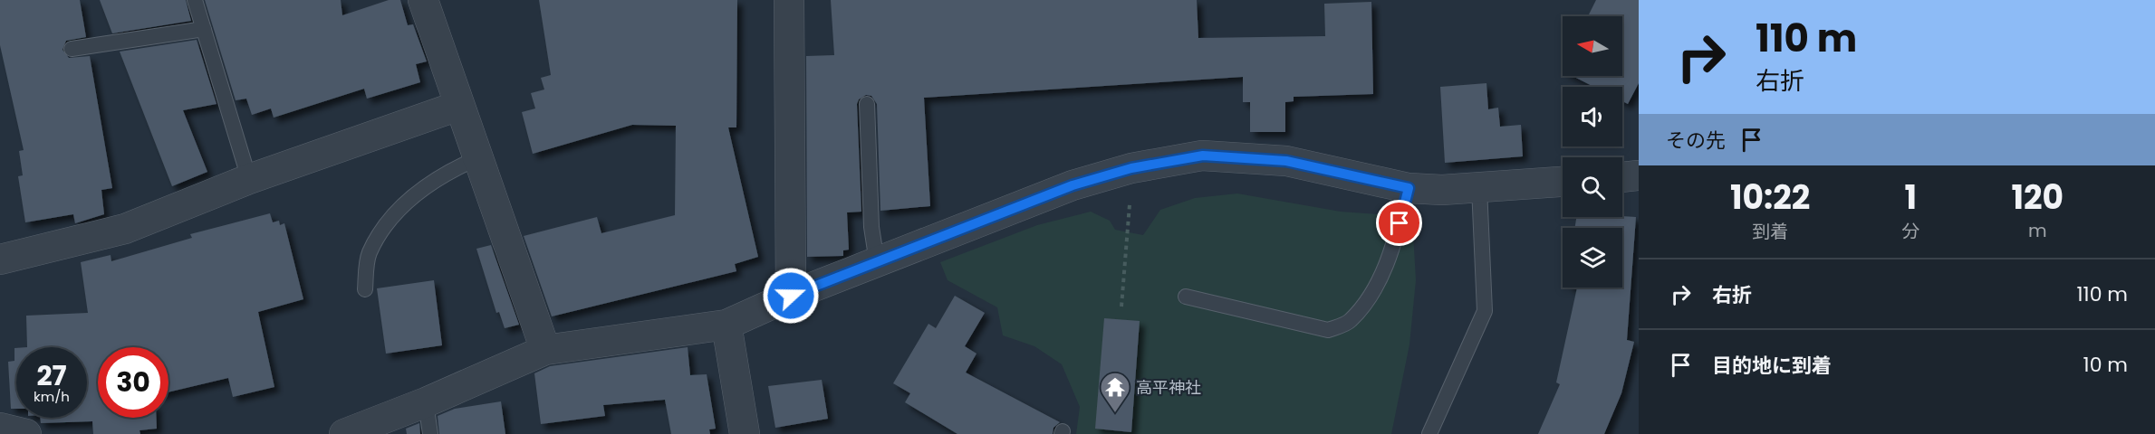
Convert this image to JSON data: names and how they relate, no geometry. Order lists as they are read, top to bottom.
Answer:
{
  "places": {
    "temple": ["高平神社"]
  },
  "north": "left",
  "page": {
    "turn": ["110 m", "右折"],
    "then": "その先",
    "eta": [
      "10:22",
      "到着",
      "1",
      "分",
      "120",
      "m"
    ],
    "list": [
      {
        "name": "右折",
        "value": "110 m"
      },
      {
        "name": "目的地に到着",
        "value": "10 m"
      }
    ],
    "speed": "27 km/h",
    "limit": "30"
  }
}
